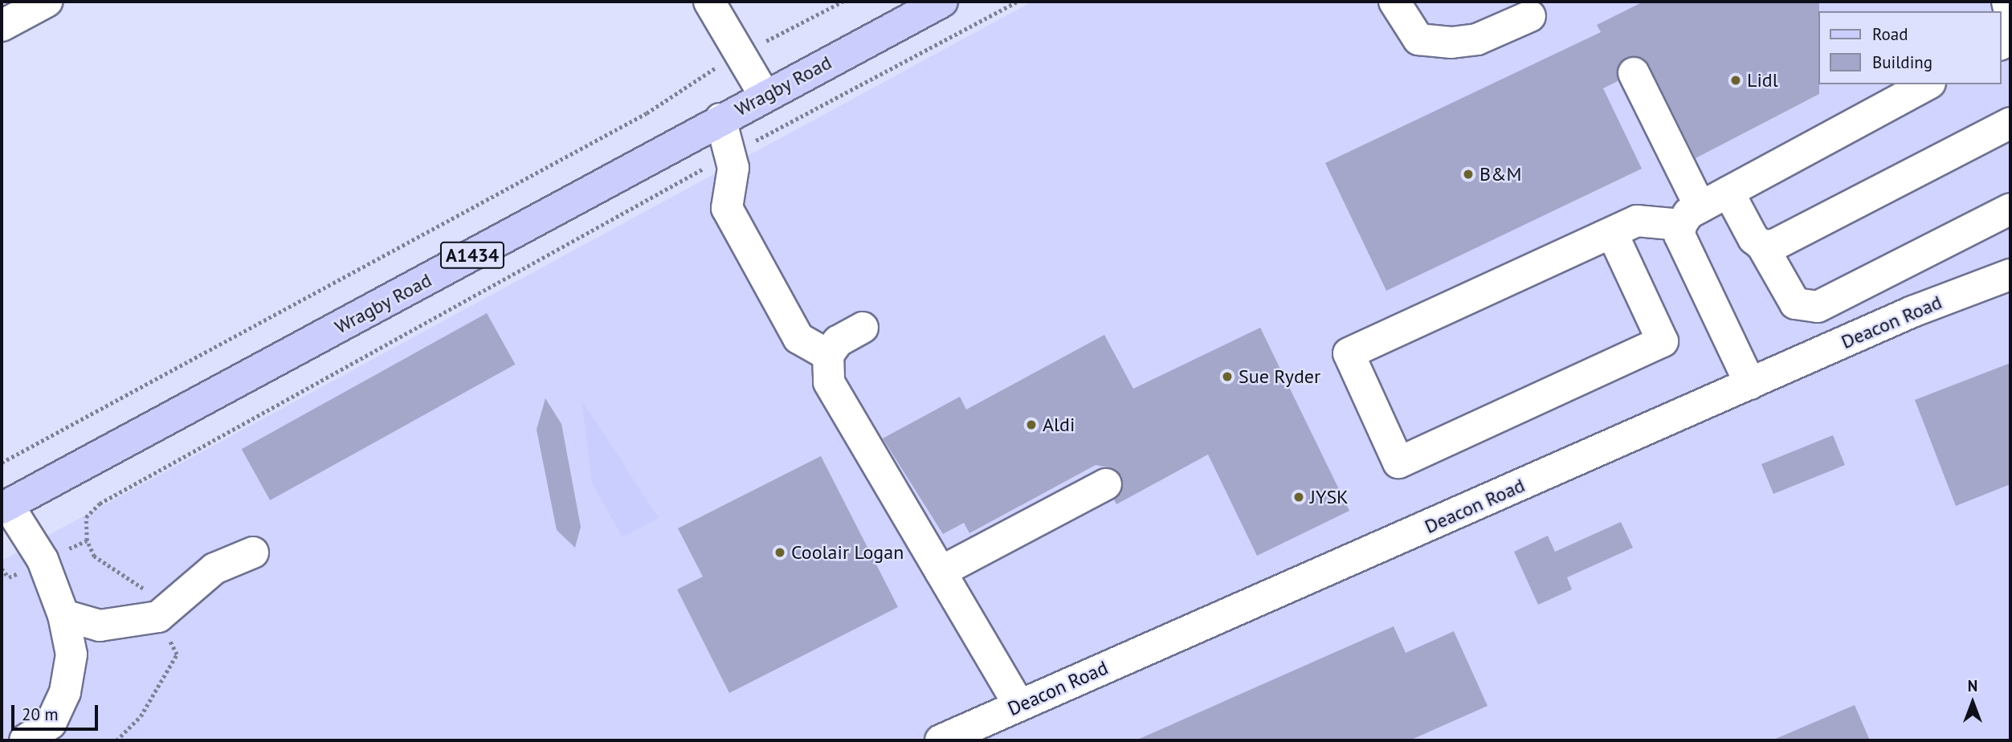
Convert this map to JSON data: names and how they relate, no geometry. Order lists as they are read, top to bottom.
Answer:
{
  "streets": {
    "main road": ["Wragby Road", "A1434"],
    "street": ["Deacon Road"]
  },
  "places": [
    "Lidl",
    "B&M",
    "Sue Ryder",
    "Aldi",
    "JYSK",
    "Coolair Logan"
  ],
  "legend": ["Road", "Building"],
  "scale_bar": "20 m",
  "north": "top"
}
